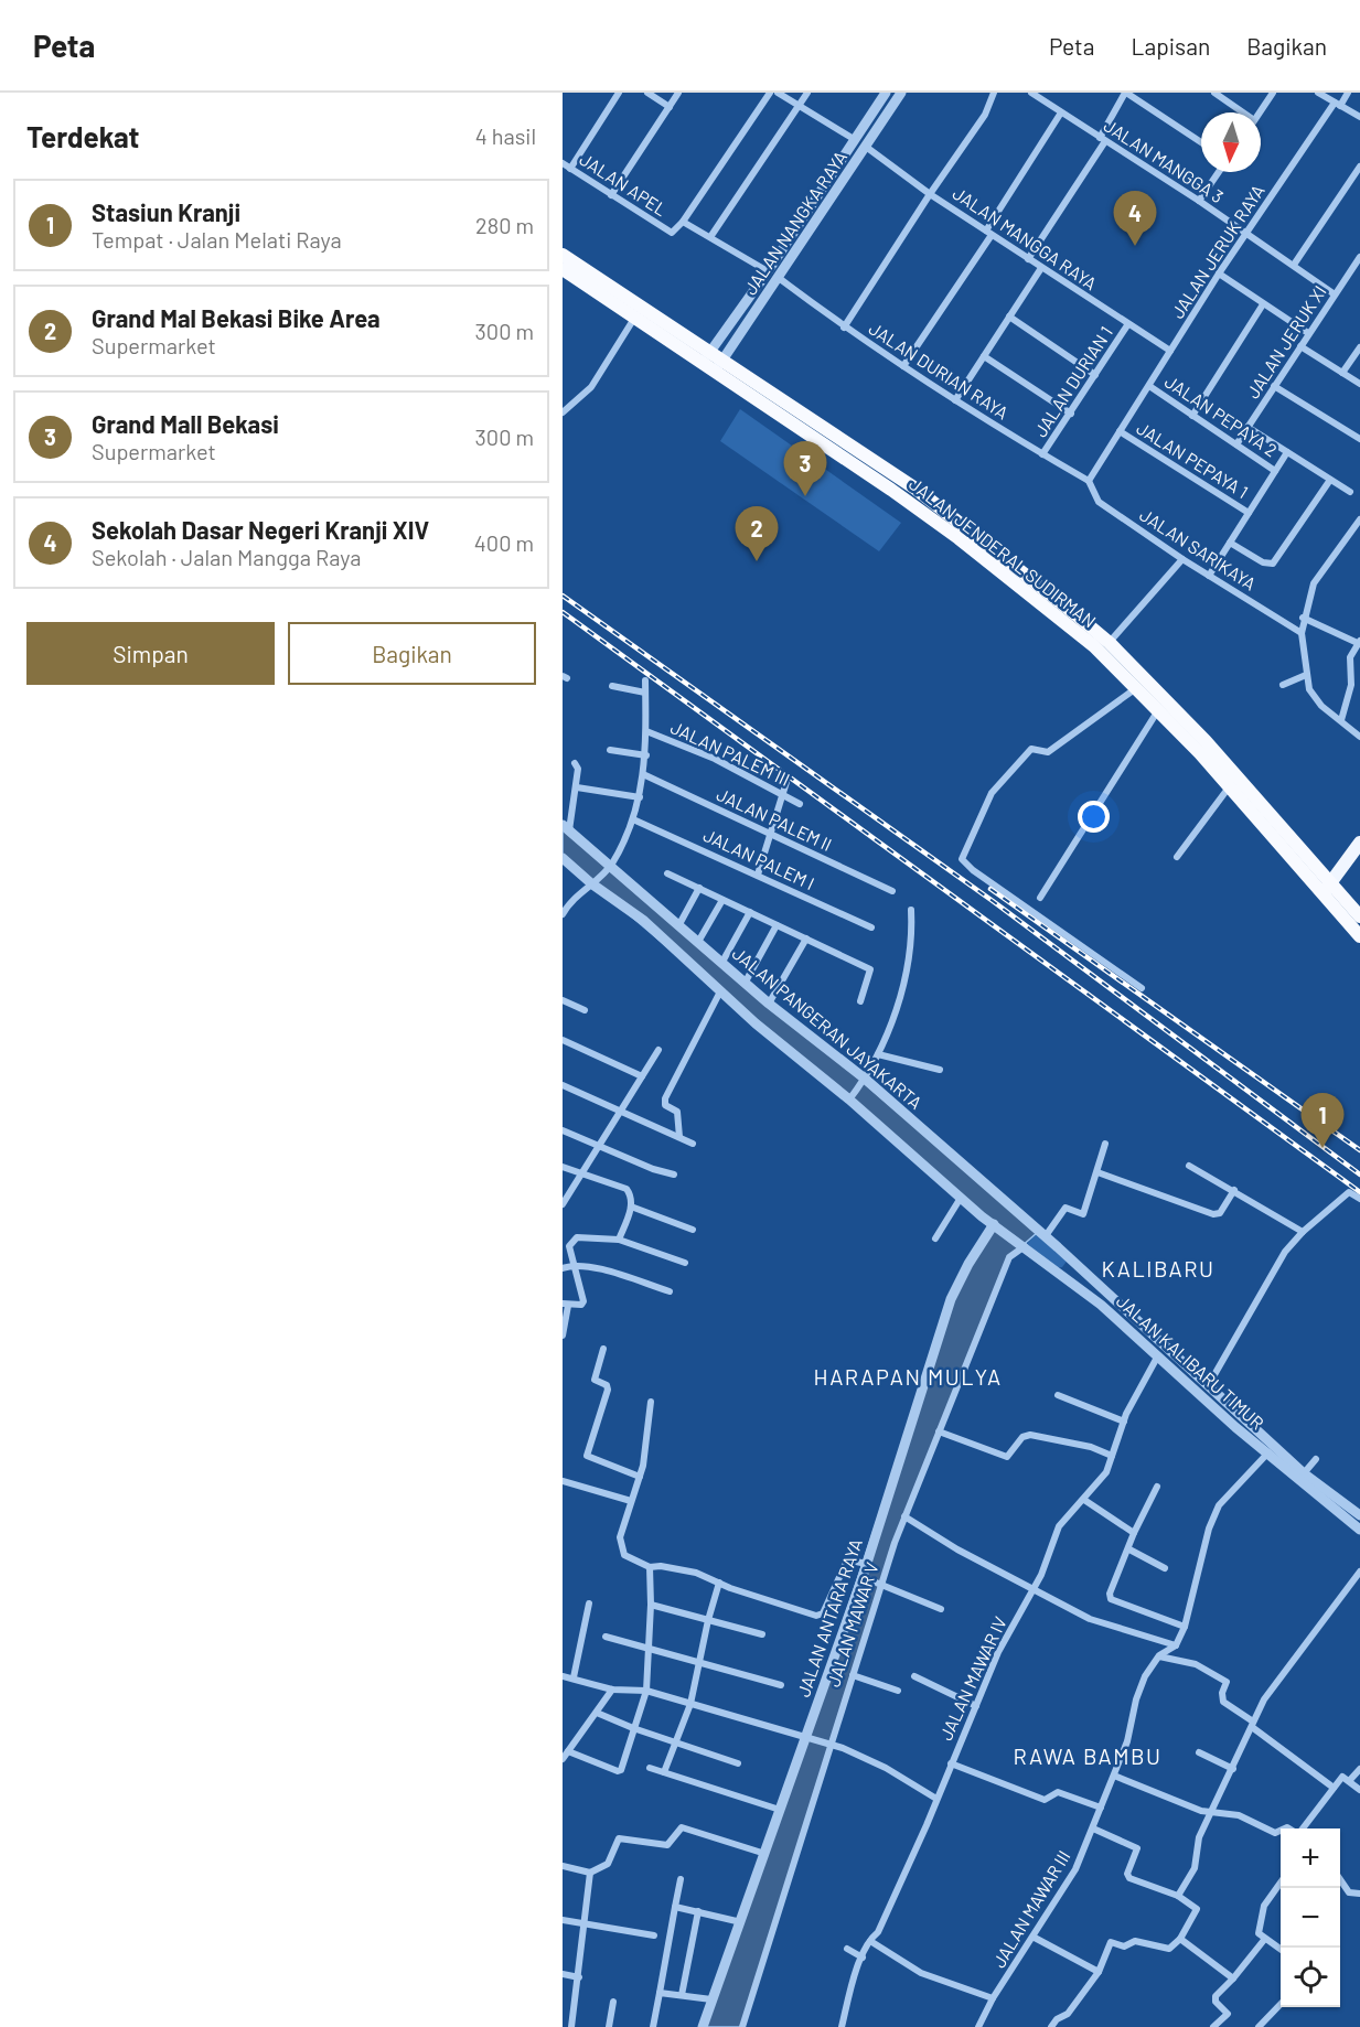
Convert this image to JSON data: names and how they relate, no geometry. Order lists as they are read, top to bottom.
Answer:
{
  "streets": {
    "highway": ["JALAN JENDERAL SUDIRMAN"],
    "street": [
      "JALAN MANGGA 3",
      "JALAN APEL",
      "JALAN NANGKA RAYA",
      "JALAN MANGGA RAYA",
      "JALAN JERUK RAYA",
      "JALAN JERUK XI",
      "JALAN DURIAN RAYA",
      "JALAN DURIAN 1",
      "JALAN PEPAYA 2",
      "JALAN PEPAYA 1",
      "JALAN SARIKAYA",
      "JALAN PALEM III",
      "JALAN PALEM II",
      "JALAN PALEM I",
      "JALAN PANGERAN JAYAKARTA",
      "JALAN KALIBARU TIMUR",
      "JALAN ANTARA RAYA",
      "JALAN MAWAR V",
      "JALAN MAWAR IV",
      "JALAN MAWAR III"
    ]
  },
  "crossings": [
    ["JALAN MANGGA 3", "JALAN JERUK RAYA"],
    ["JALAN MANGGA 3", "JALAN JERUK XI"],
    ["JALAN APEL", "JALAN NANGKA RAYA"],
    ["JALAN NANGKA RAYA", "JALAN MANGGA RAYA"],
    ["JALAN NANGKA RAYA", "JALAN DURIAN RAYA"],
    ["JALAN NANGKA RAYA", "JALAN JENDERAL SUDIRMAN"],
    ["JALAN MANGGA RAYA", "JALAN JERUK RAYA"],
    ["JALAN MANGGA RAYA", "JALAN DURIAN 1"],
    ["JALAN JERUK RAYA", "JALAN DURIAN RAYA"],
    ["JALAN JERUK RAYA", "JALAN PEPAYA 2"],
    ["JALAN JERUK RAYA", "JALAN PEPAYA 1"],
    ["JALAN JERUK RAYA", "JALAN SARIKAYA"],
    ["JALAN JERUK XI", "JALAN PEPAYA 2"],
    ["JALAN DURIAN RAYA", "JALAN DURIAN 1"],
    ["JALAN DURIAN RAYA", "JALAN SARIKAYA"],
    ["JALAN PANGERAN JAYAKARTA", "JALAN KALIBARU TIMUR"],
    ["JALAN KALIBARU TIMUR", "JALAN ANTARA RAYA"],
    ["JALAN KALIBARU TIMUR", "JALAN MAWAR V"],
    ["JALAN KALIBARU TIMUR", "JALAN MAWAR IV"]
  ],
  "districts": ["KALIBARU", "HARAPAN MULYA", "RAWA BAMBU"],
  "north": "bottom",
  "page": {
    "header": "Peta",
    "nav": ["Peta", "Lapisan", "Bagikan"],
    "heading": ["Terdekat", "4 hasil"],
    "list": [
      {
        "mark": "1",
        "name": "Stasiun Kranji",
        "note": "Tempat · Jalan Melati Raya",
        "value": "280 m"
      },
      {
        "mark": "2",
        "name": "Grand Mal Bekasi Bike Area",
        "note": "Supermarket",
        "value": "300 m"
      },
      {
        "mark": "3",
        "name": "Grand Mall Bekasi",
        "note": "Supermarket",
        "value": "300 m"
      },
      {
        "mark": "4",
        "name": "Sekolah Dasar Negeri Kranji XIV",
        "note": "Sekolah · Jalan Mangga Raya",
        "value": "400 m"
      }
    ],
    "pins": [
      "4",
      "3",
      "2",
      "1"
    ],
    "buttons": ["Simpan", "Bagikan"],
    "map_buttons": ["+", "−"]
  }
}
